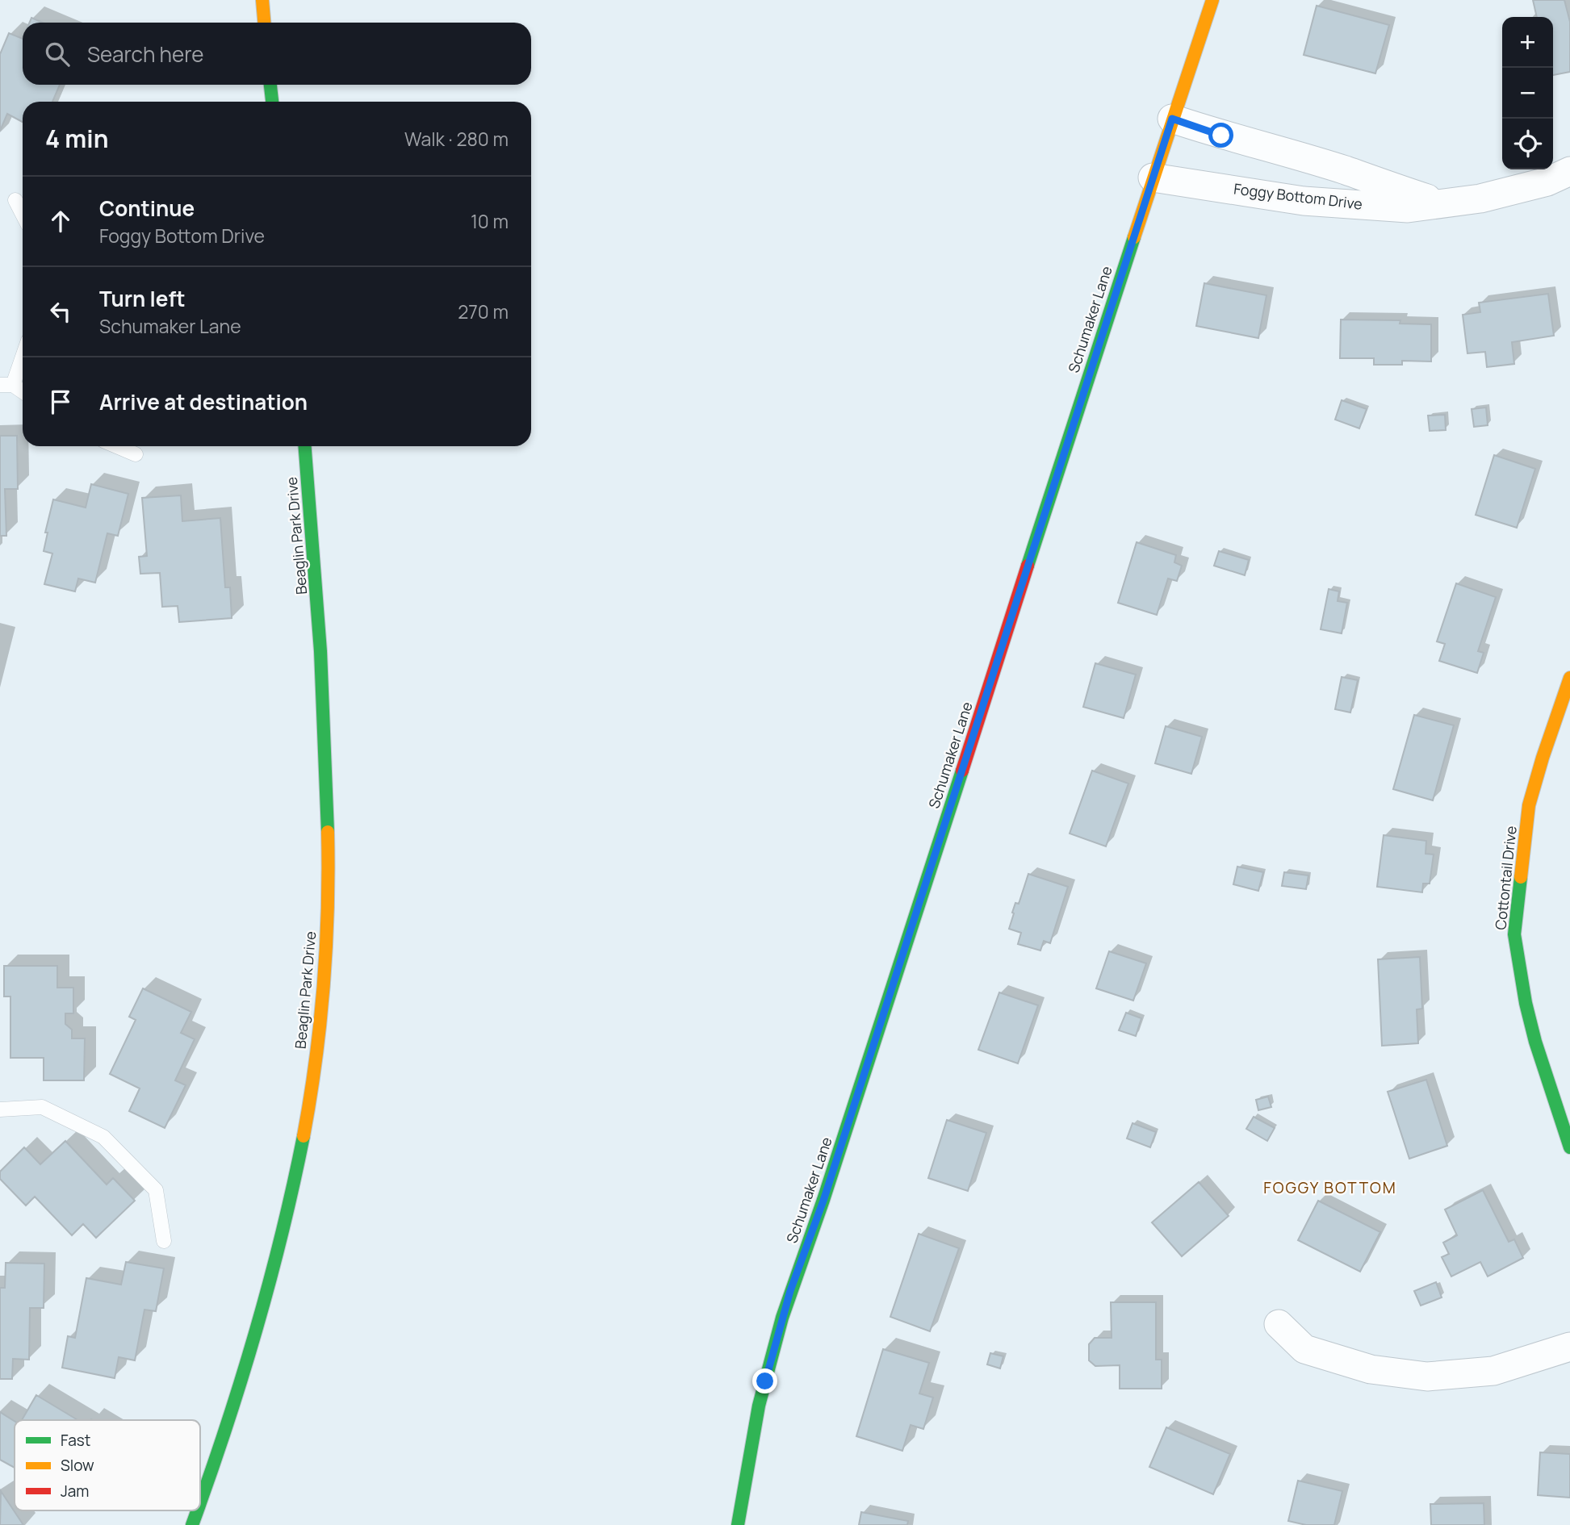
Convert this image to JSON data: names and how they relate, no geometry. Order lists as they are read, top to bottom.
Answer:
{
  "streets": {
    "street": [
      "Foggy Bottom Drive",
      "Schumaker Lane",
      "Beaglin Park Drive",
      "Cottontail Drive"
    ]
  },
  "crossings": [
    ["Foggy Bottom Drive", "Schumaker Lane"]
  ],
  "districts": ["FOGGY BOTTOM"],
  "legend": ["Fast", "Slow", "Jam"],
  "page": {
    "map_buttons": ["+", "−"],
    "search": "Search here",
    "heading": ["4 min", "Walk · 280 m"],
    "list": [
      ["Continue", "Foggy Bottom Drive", "10 m"],
      ["Turn left", "Schumaker Lane", "270 m"],
      "Arrive at destination"
    ]
  }
}
